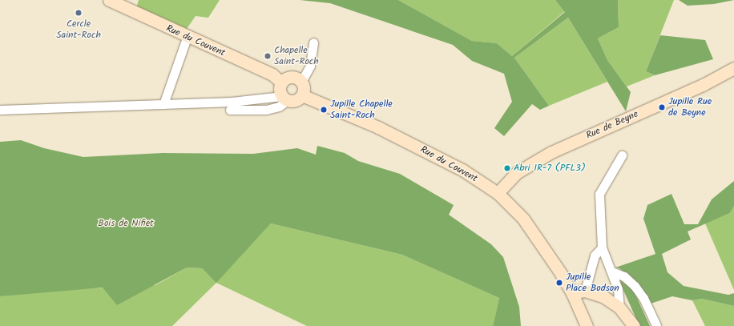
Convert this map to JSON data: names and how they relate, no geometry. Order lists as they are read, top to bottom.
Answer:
{
  "streets": {
    "street": ["Rue du Couvent", "Rue de Beyne"]
  },
  "crossings": [
    ["Rue du Couvent", "Rue de Beyne"]
  ],
  "parks": ["Bois de Nifiet"],
  "places": [
    "Cercle Saint-Roch",
    "Chapelle Saint-Roch",
    "Jupille Rue de Beyne",
    "Jupille Chapelle Saint-Roch",
    "Abri IR-7 (PFL3)",
    "Jupille Place Bodson"
  ]
}
